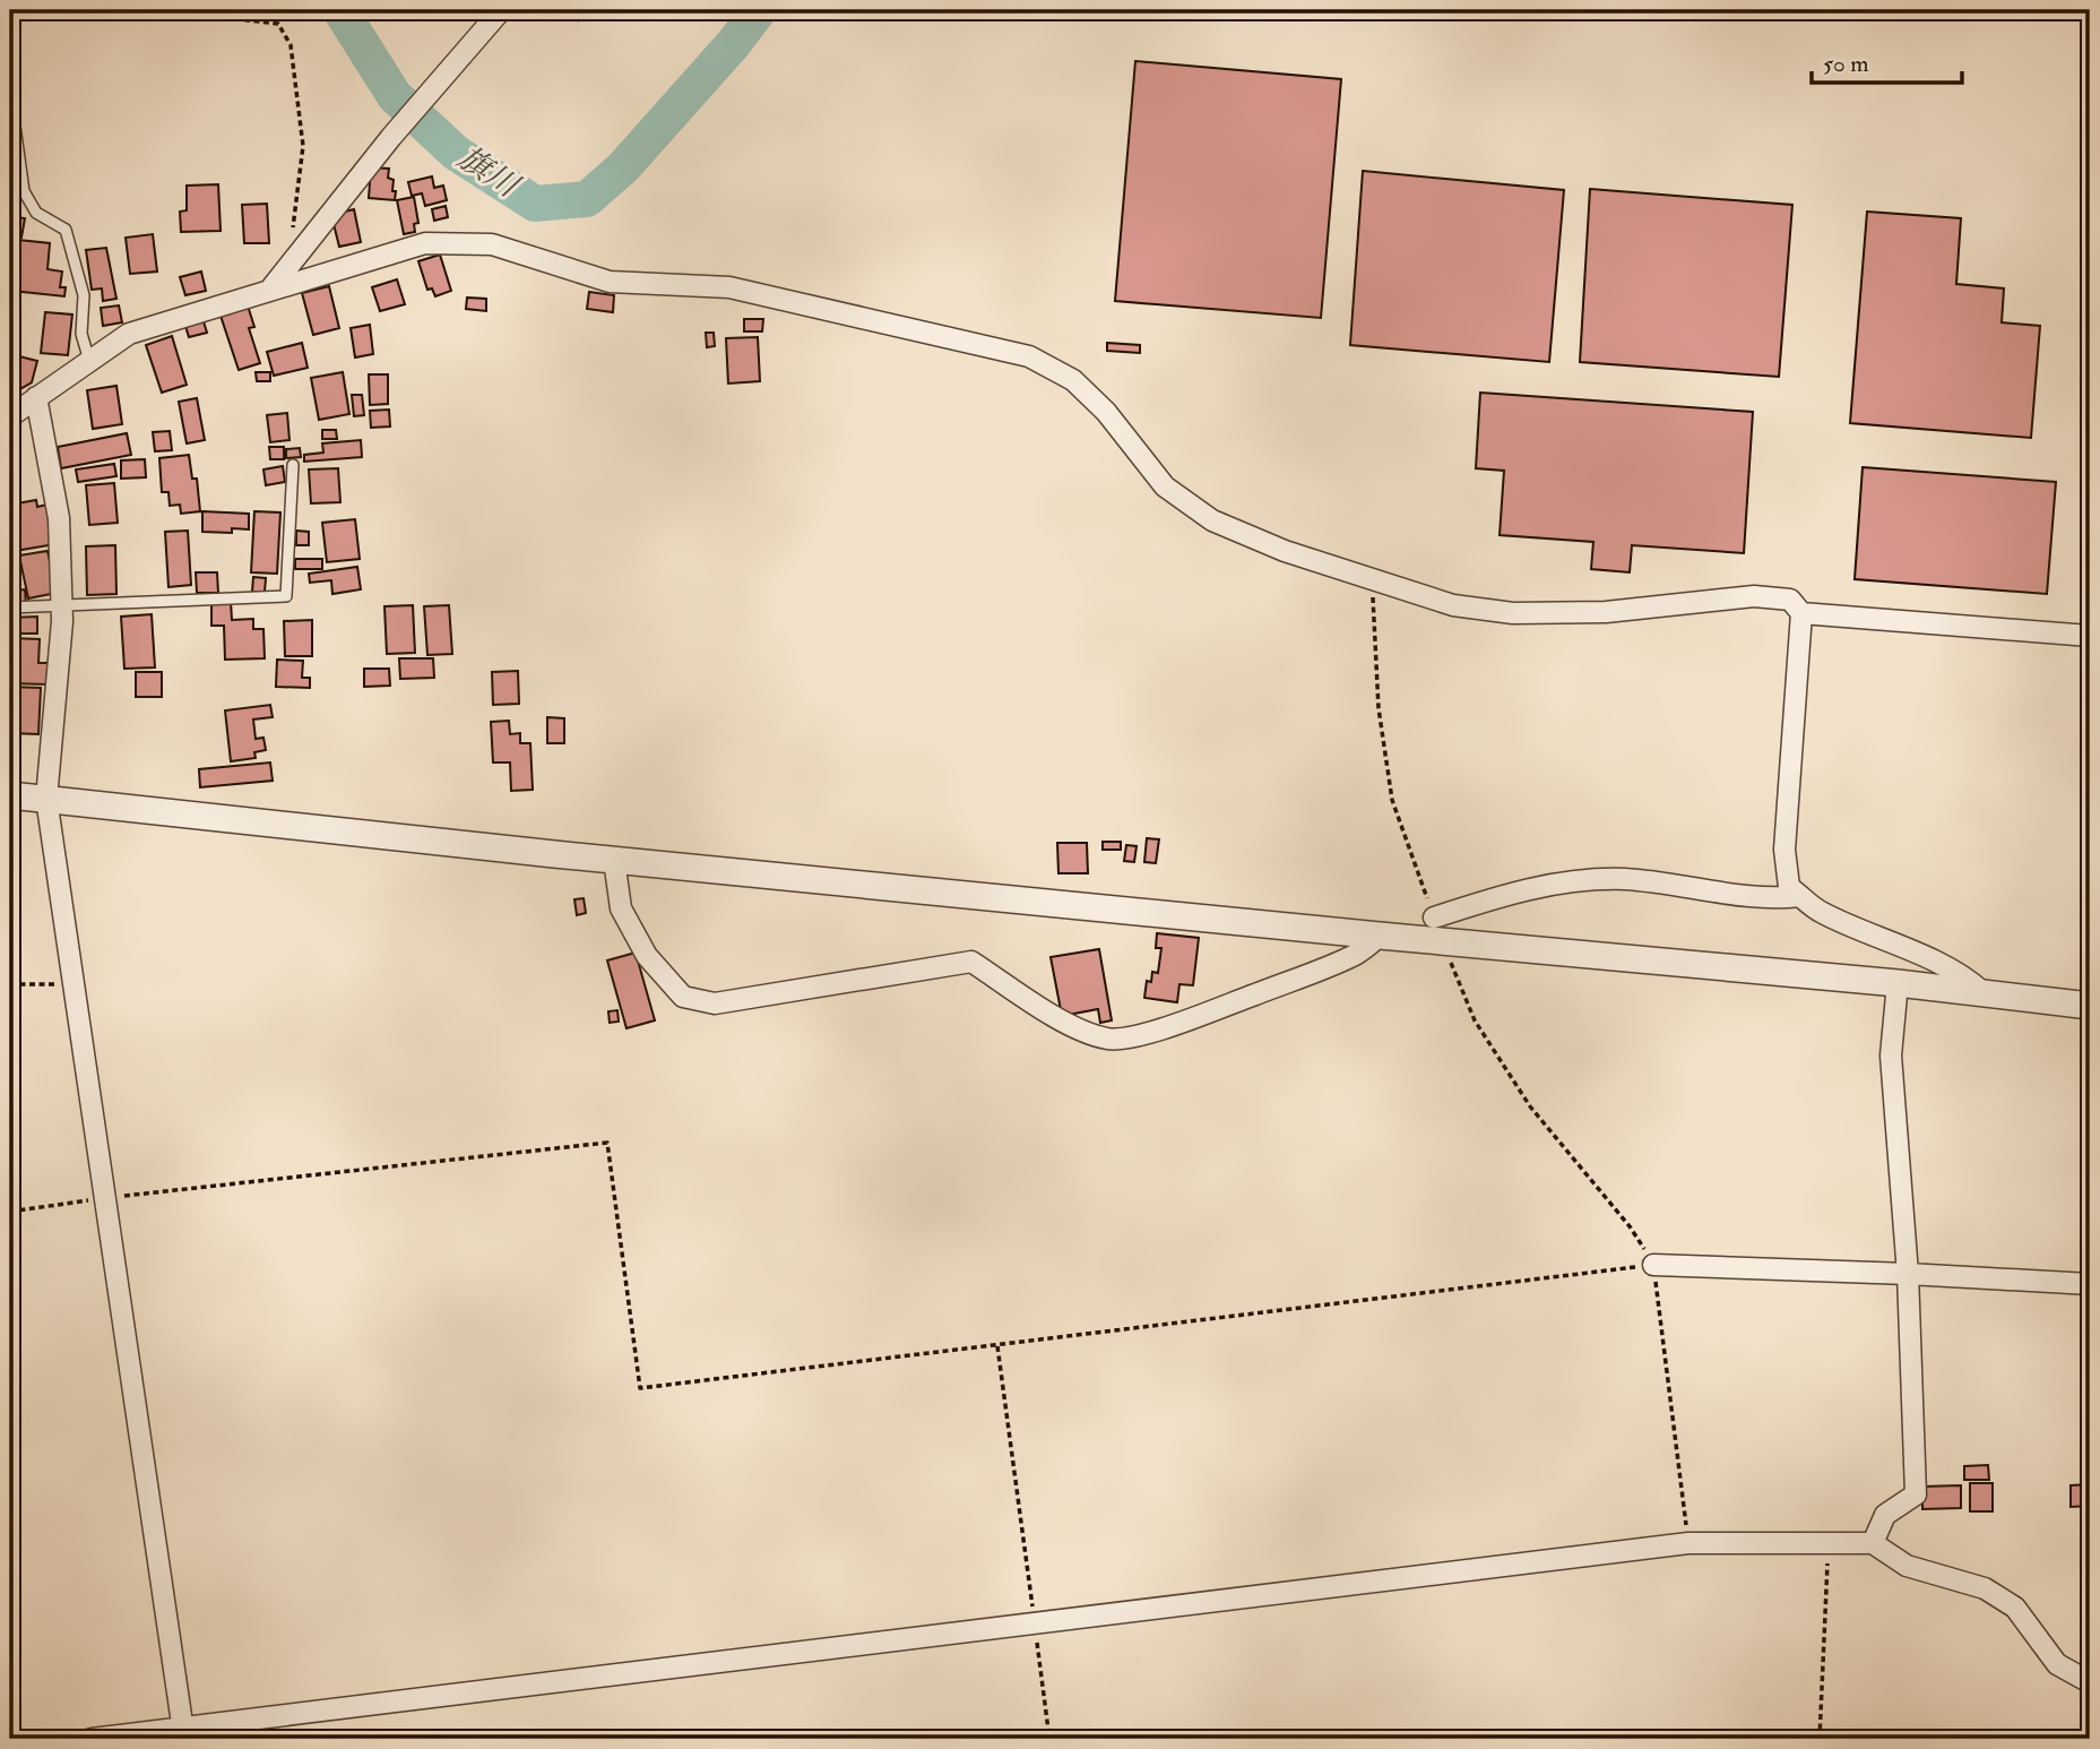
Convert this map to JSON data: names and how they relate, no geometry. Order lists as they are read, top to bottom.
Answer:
{
  "water": ["旗川"],
  "scale_bar": "50 m"
}
